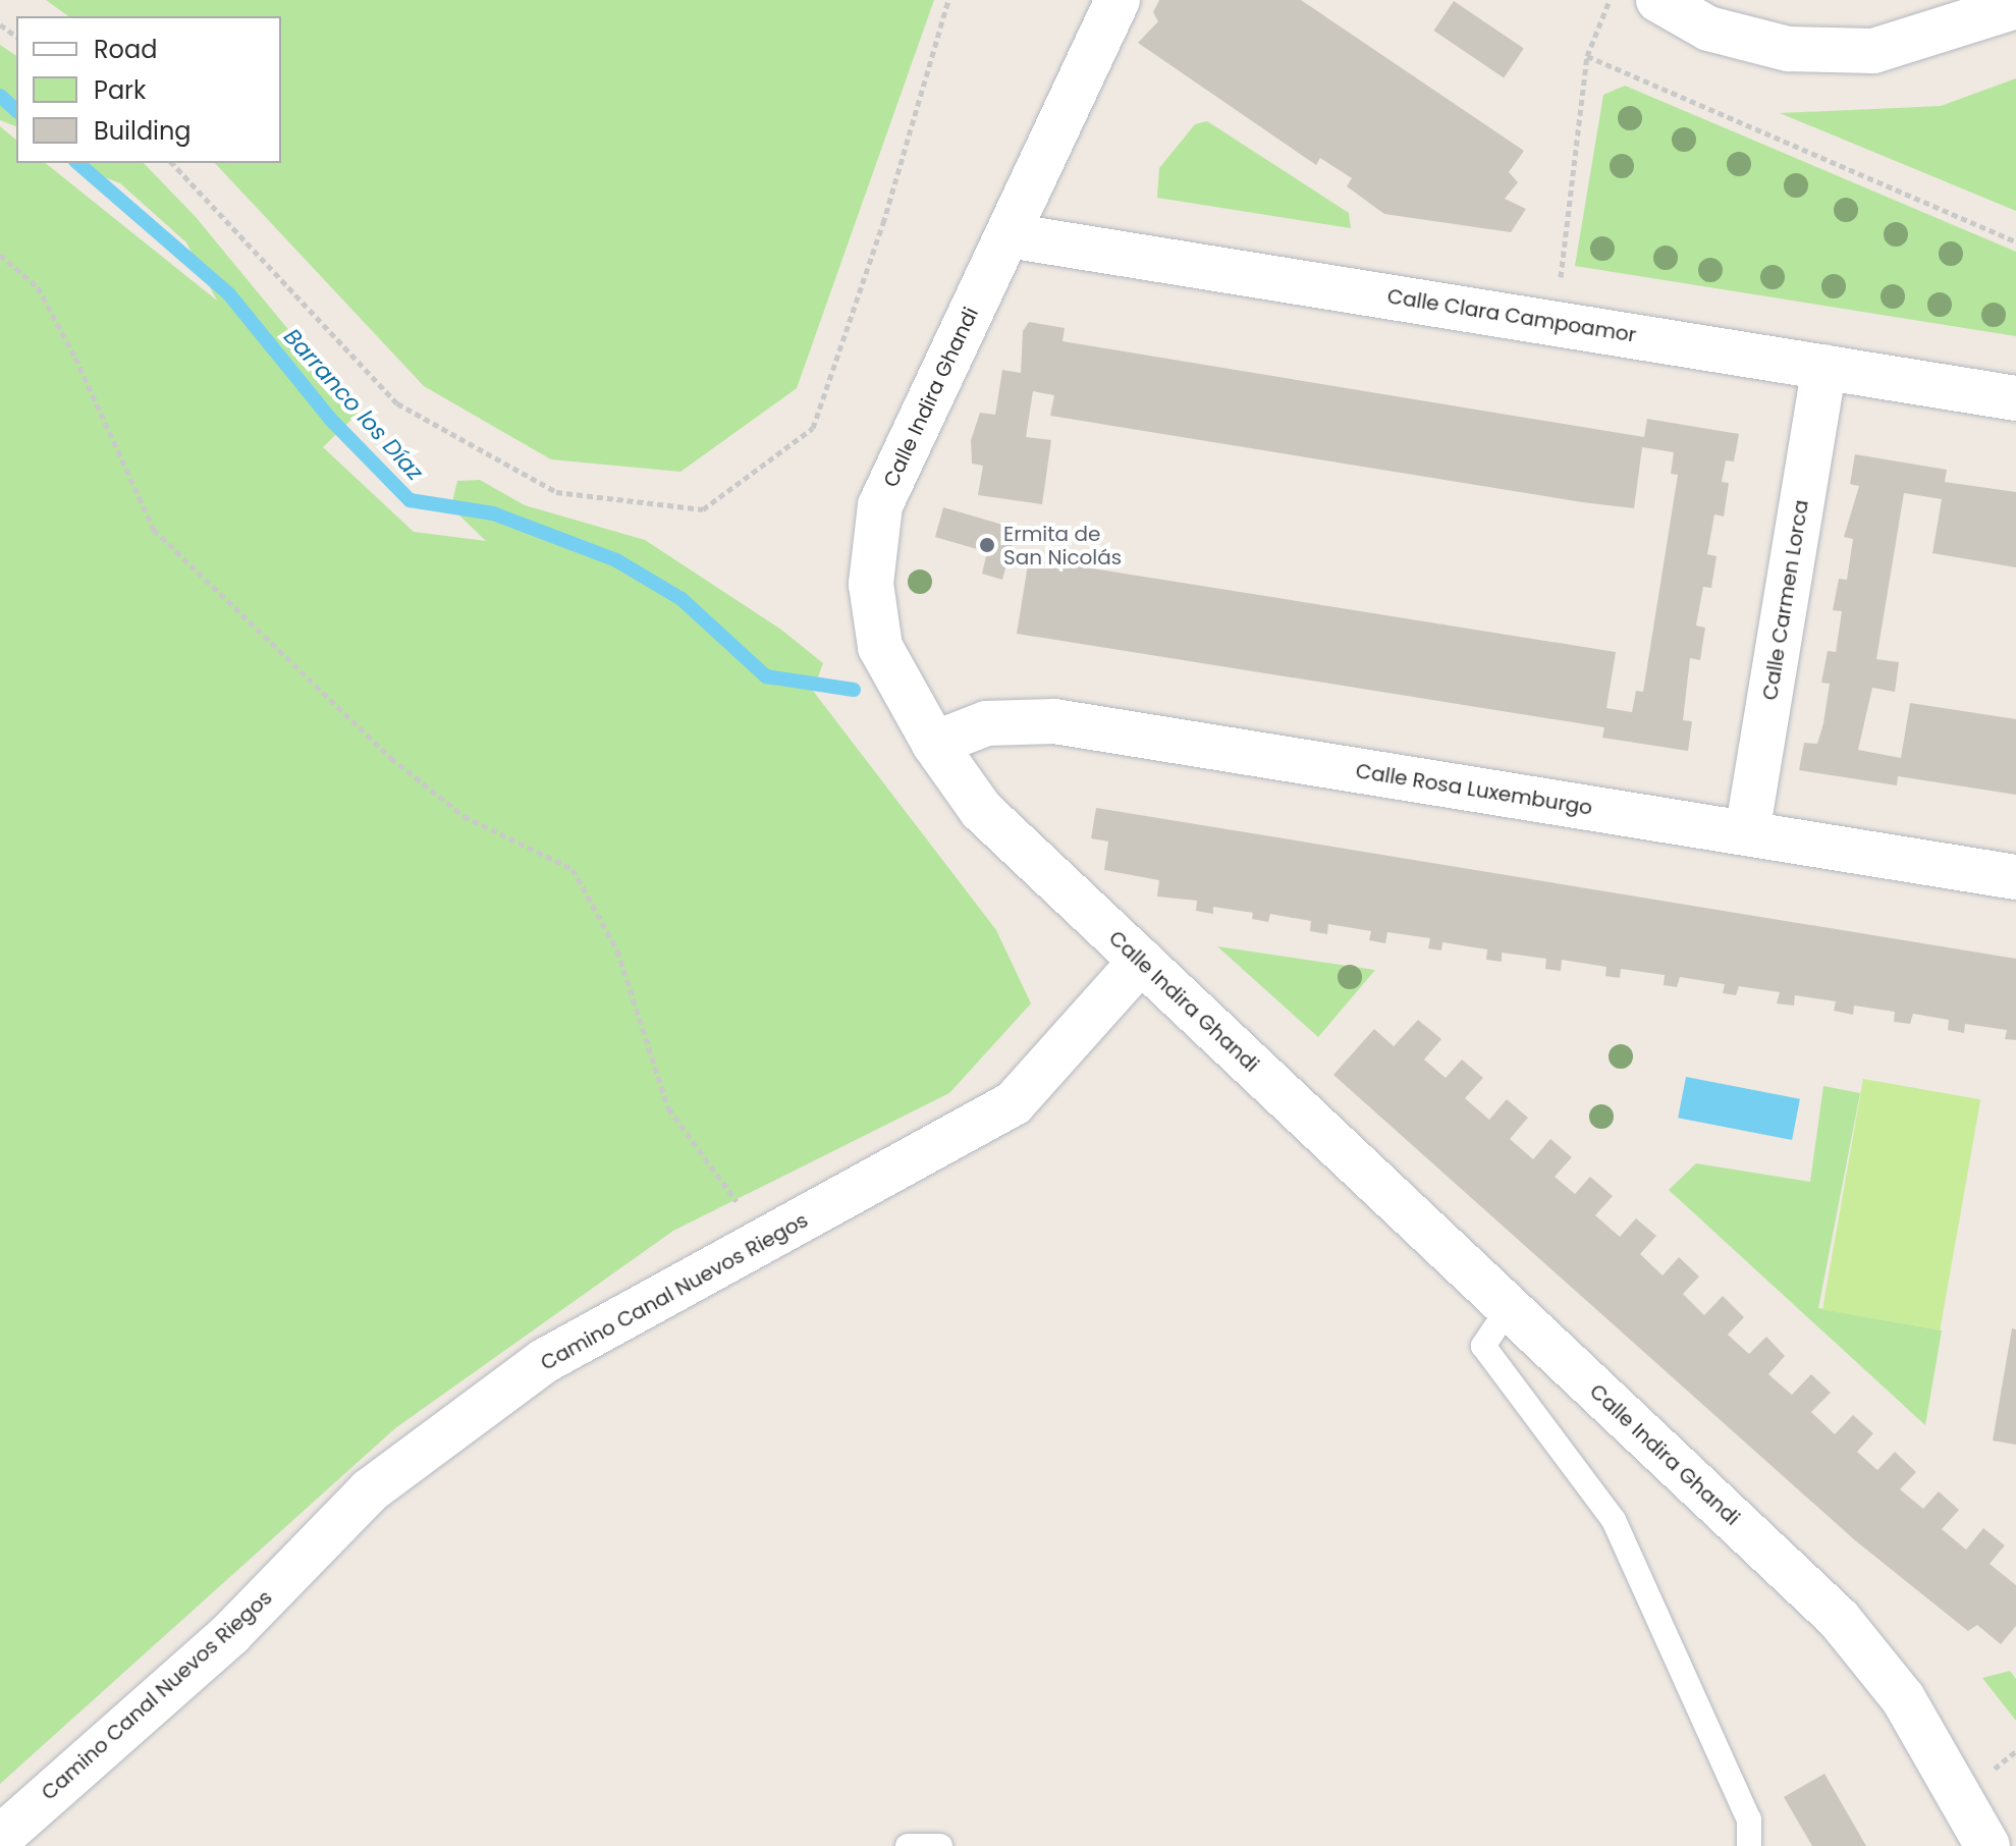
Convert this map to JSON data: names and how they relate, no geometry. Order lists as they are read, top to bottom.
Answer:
{
  "streets": {
    "street": [
      "Calle Clara Campoamor",
      "Calle Indira Ghandi",
      "Calle Carmen Lorca",
      "Calle Rosa Luxemburgo",
      "Camino Canal Nuevos Riegos"
    ]
  },
  "crossings": [
    ["Calle Clara Campoamor", "Calle Indira Ghandi"],
    ["Calle Clara Campoamor", "Calle Carmen Lorca"],
    ["Calle Indira Ghandi", "Calle Rosa Luxemburgo"],
    ["Calle Indira Ghandi", "Camino Canal Nuevos Riegos"],
    ["Calle Carmen Lorca", "Calle Rosa Luxemburgo"]
  ],
  "water": ["Barranco los Díaz"],
  "places": ["Ermita de San Nicolás"],
  "legend": ["Road", "Park", "Building"]
}
